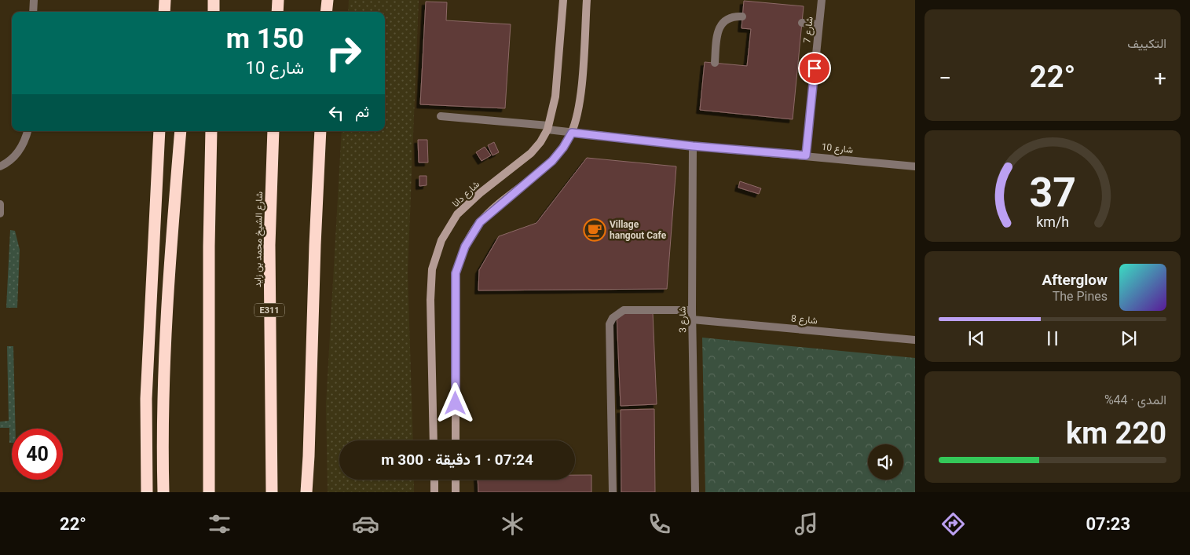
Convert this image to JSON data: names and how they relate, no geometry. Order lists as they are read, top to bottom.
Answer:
{
  "streets": {
    "highway": ["شارع الشيخ محمد بن زايد", "E311"],
    "street": [
      "شارع 7",
      "شارع 10",
      "شارع دانا",
      "شارع 3",
      "شارع 8"
    ]
  },
  "crossings": [
    ["شارع 7", "شارع 10"],
    ["شارع 10", "شارع دانا"],
    ["شارع 10", "شارع 3"],
    ["شارع 3", "شارع 8"]
  ],
  "places": {
    "cafe": ["Village hangout Cafe"]
  },
  "page": {
    "tile": [
      "التكييف",
      ["المدى · 44%", "220 km"]
    ],
    "turn": ["150 m", "شارع 10"],
    "heat": ["−", "22°", "+"],
    "then": "ثم",
    "song": ["Afterglow", "The Pines"],
    "limit": "40",
    "trip": "07:24 · 1 دقيقة · 300 m",
    "tabs": ["07:23", "22°"],
    "gauge": ["37", "km/h"]
  }
}
